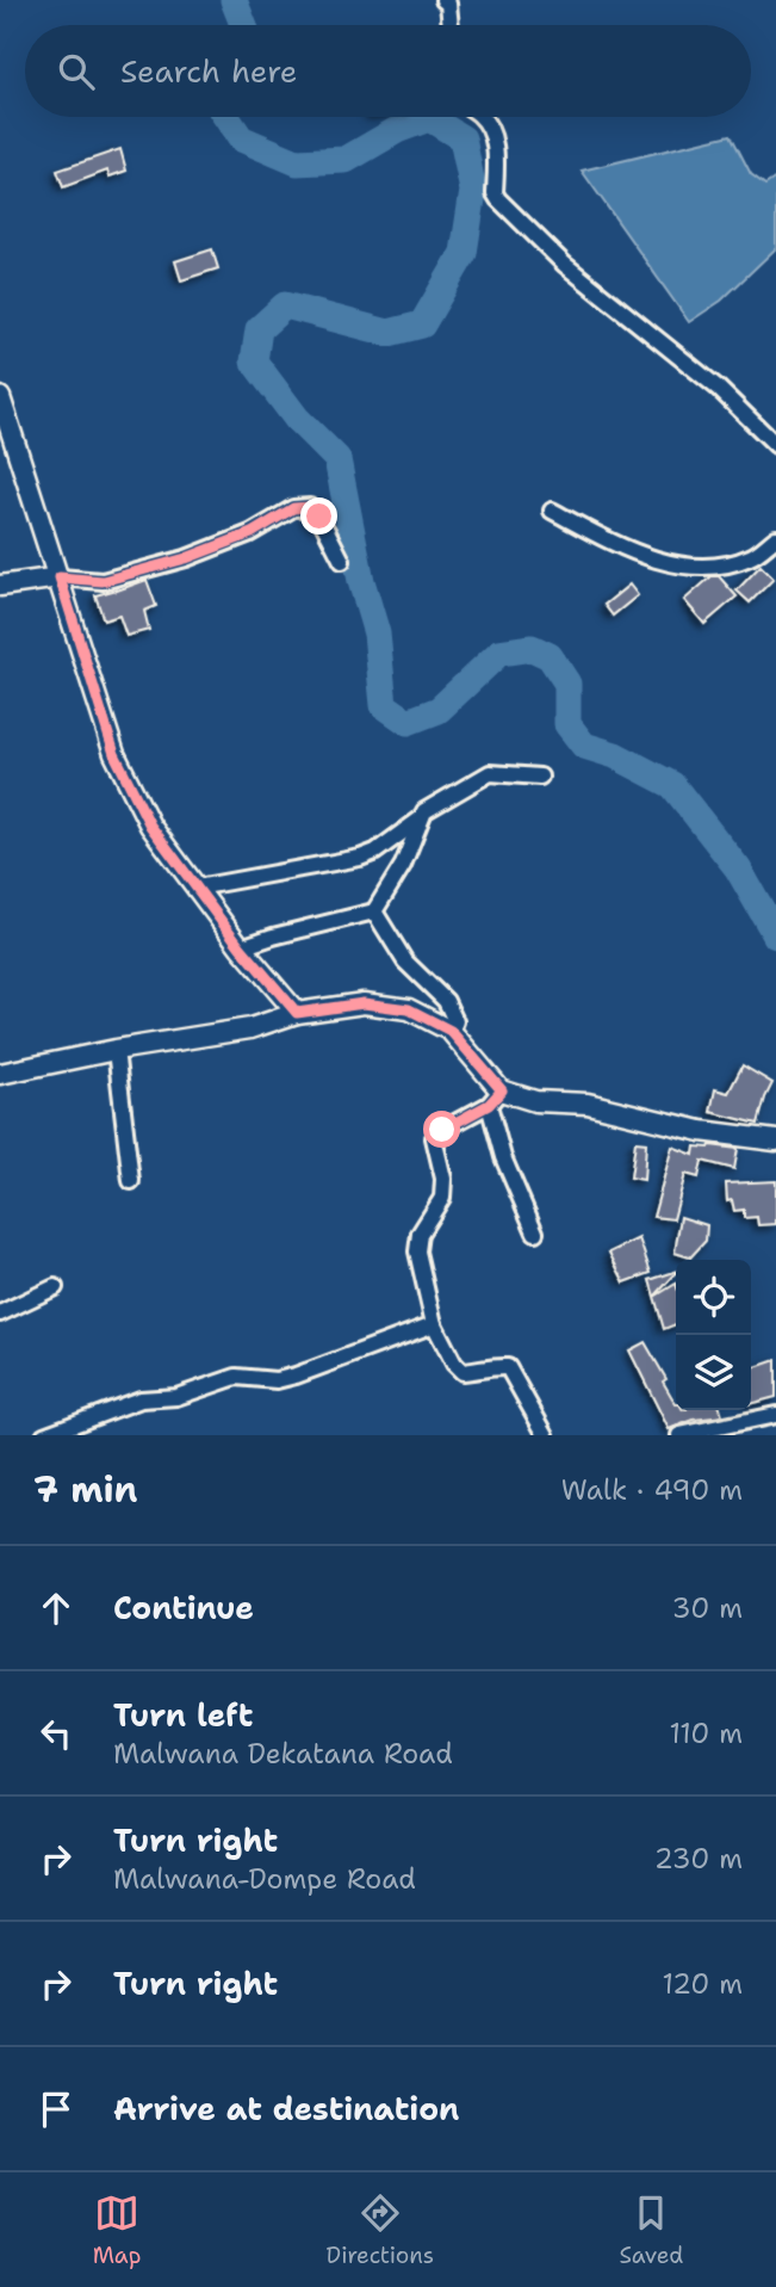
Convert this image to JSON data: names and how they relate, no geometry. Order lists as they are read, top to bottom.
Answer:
{
  "page": {
    "search": "Search here",
    "heading": ["7 min", "Walk · 490 m"],
    "list": [
      ["Continue", "30 m"],
      ["Turn left", "Malwana Dekatana Road", "110 m"],
      ["Turn right", "Malwana-Dompe Road", "230 m"],
      ["Turn right", "120 m"],
      "Arrive at destination"
    ],
    "nav": ["Map", "Directions", "Saved"]
  }
}
